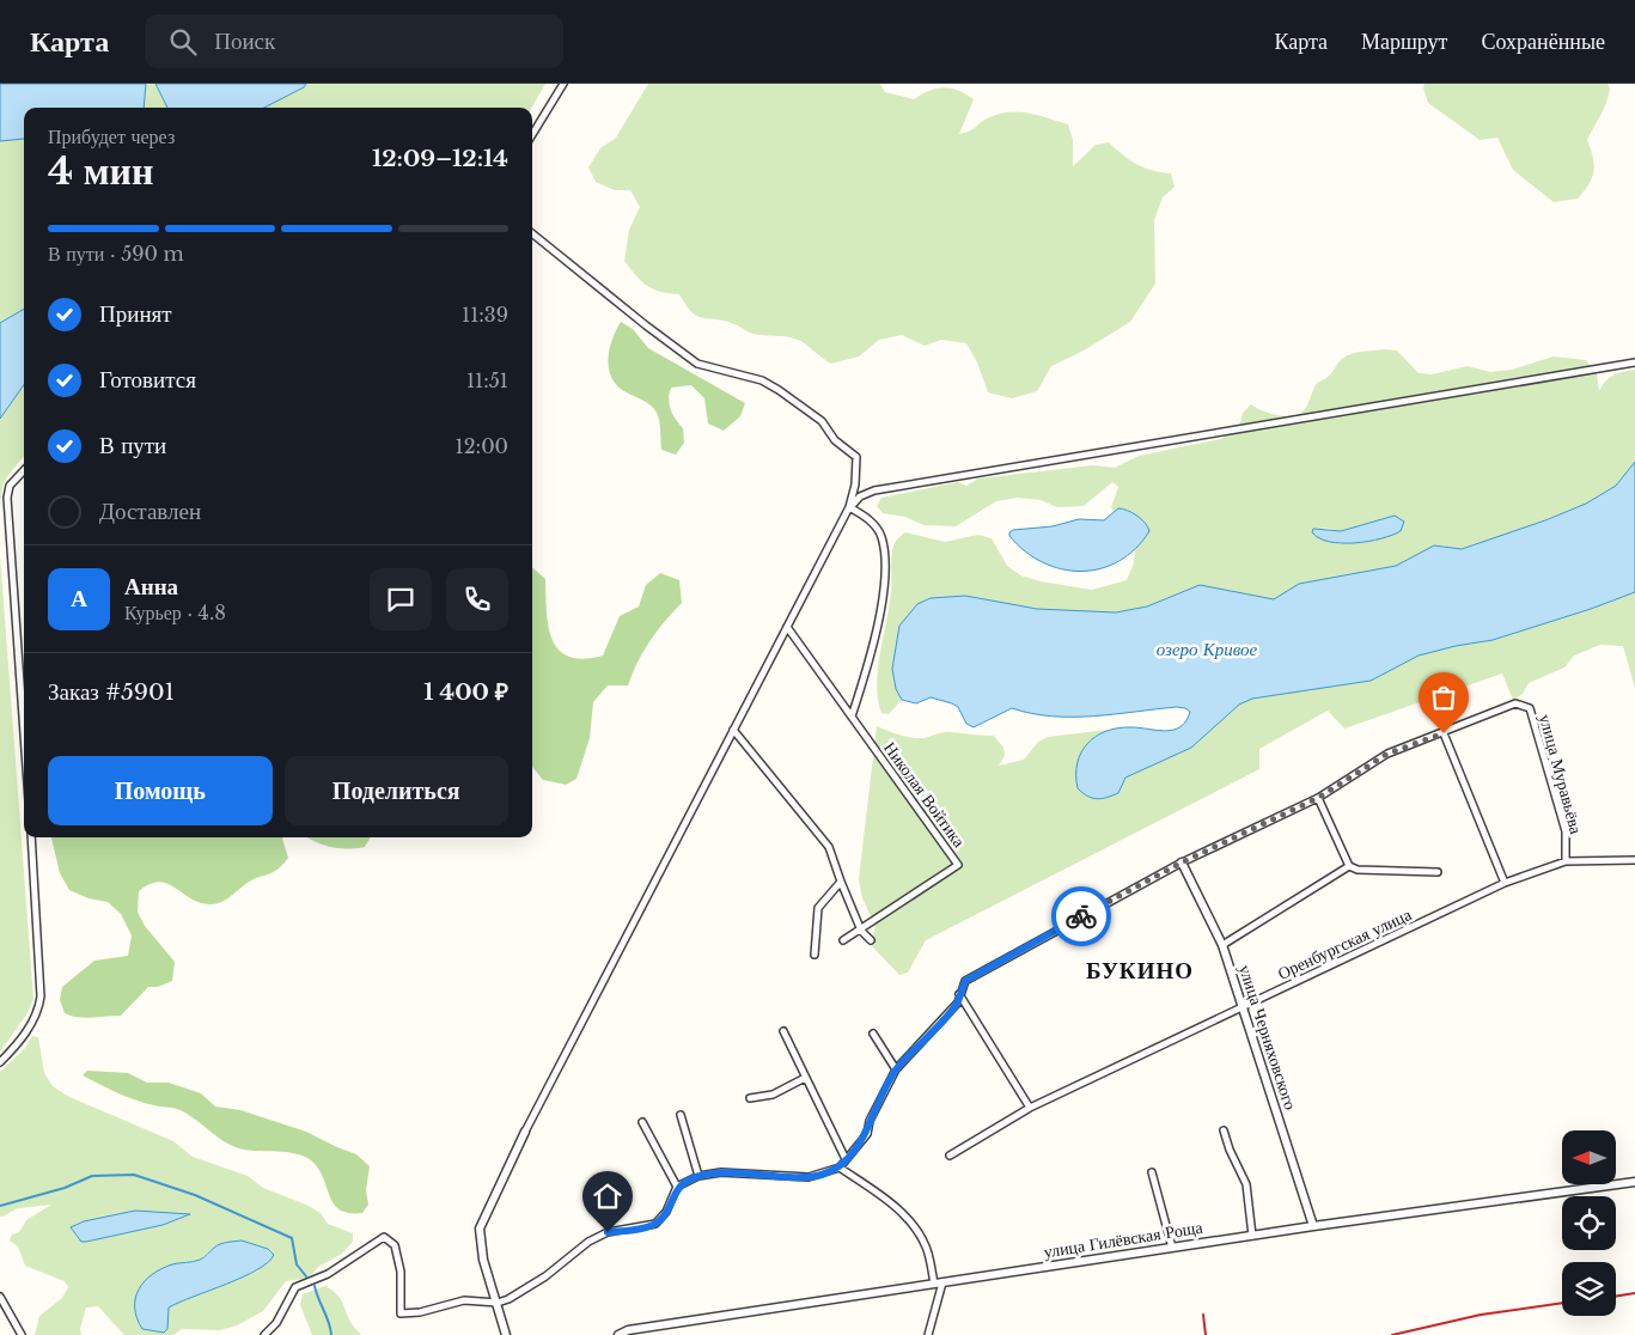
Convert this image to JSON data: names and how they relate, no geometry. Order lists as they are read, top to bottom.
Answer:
{
  "streets": {
    "street": [
      "улица Муравьёва",
      "Николая Войтика",
      "Оренбургская улица",
      "улица Черняховского",
      "улица Гилёвская Роща"
    ]
  },
  "crossings": [
    ["улица Муравьёва", "Оренбургская улица"],
    ["Оренбургская улица", "улица Черняховского"],
    ["улица Черняховского", "улица Гилёвская Роща"]
  ],
  "districts": ["БУКИНО"],
  "water": ["озеро Кривое"],
  "north": "left",
  "page": {
    "header": "Карта",
    "search": "Поиск",
    "nav": ["Карта", "Маршрут", "Сохранённые"],
    "heading": ["4 мин", "Прибудет через", "12:09–12:14"],
    "panel": [
      "Анна",
      "Курьер · 4.8",
      "Заказ #5901",
      "1 400 ₽"
    ],
    "bar": "В пути · 590 m",
    "list": [
      ["Принят", "11:39"],
      ["Готовится", "11:51"],
      ["В пути", "12:00"],
      "Доставлен"
    ],
    "round": "А",
    "buttons": ["Помощь", "Поделиться"]
  }
}
